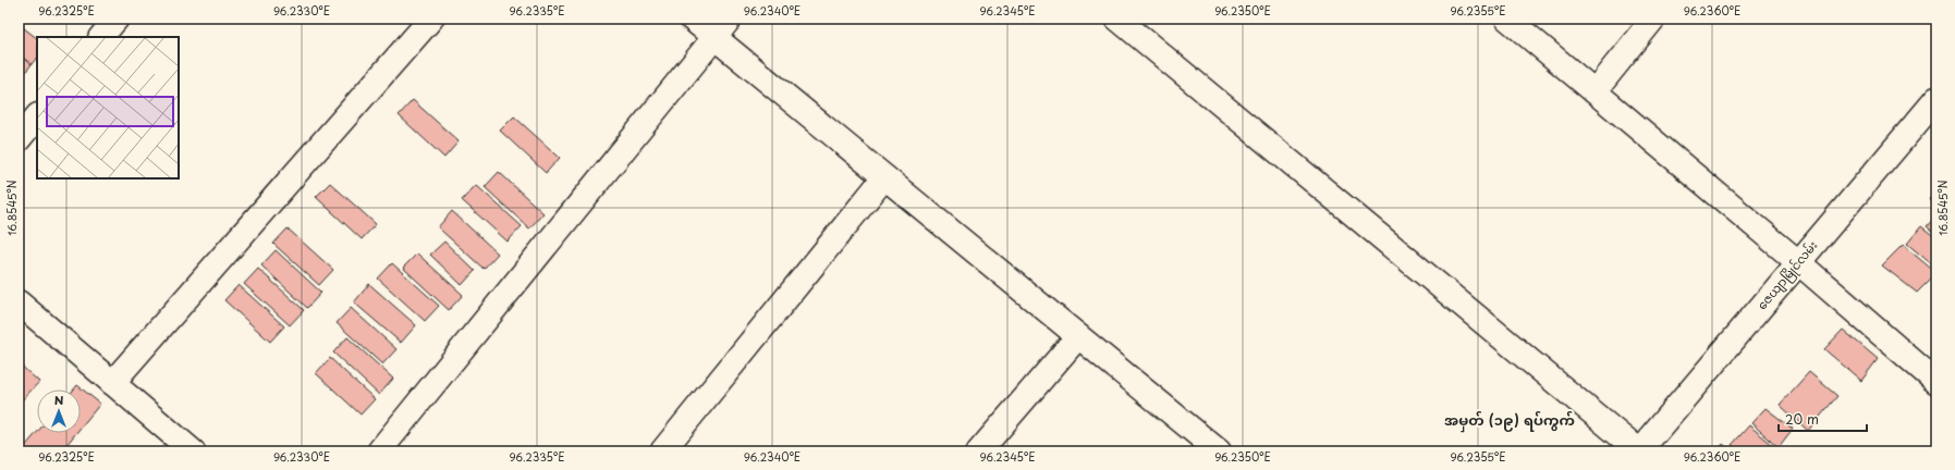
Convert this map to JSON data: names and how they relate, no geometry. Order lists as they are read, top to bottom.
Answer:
{
  "streets": {
    "street": ["ဇေယျာမြိုင်လမ်း"]
  },
  "districts": ["အမှတ် (၁၉) ရပ်ကွက်"],
  "scale_bar": "20 m",
  "north": "top",
  "coordinates": [
    "96.2325°E",
    "96.2330°E",
    "96.2335°E",
    "96.2340°E",
    "96.2345°E",
    "96.2350°E",
    "96.2355°E",
    "96.2360°E",
    "16.8545°N"
  ]
}
